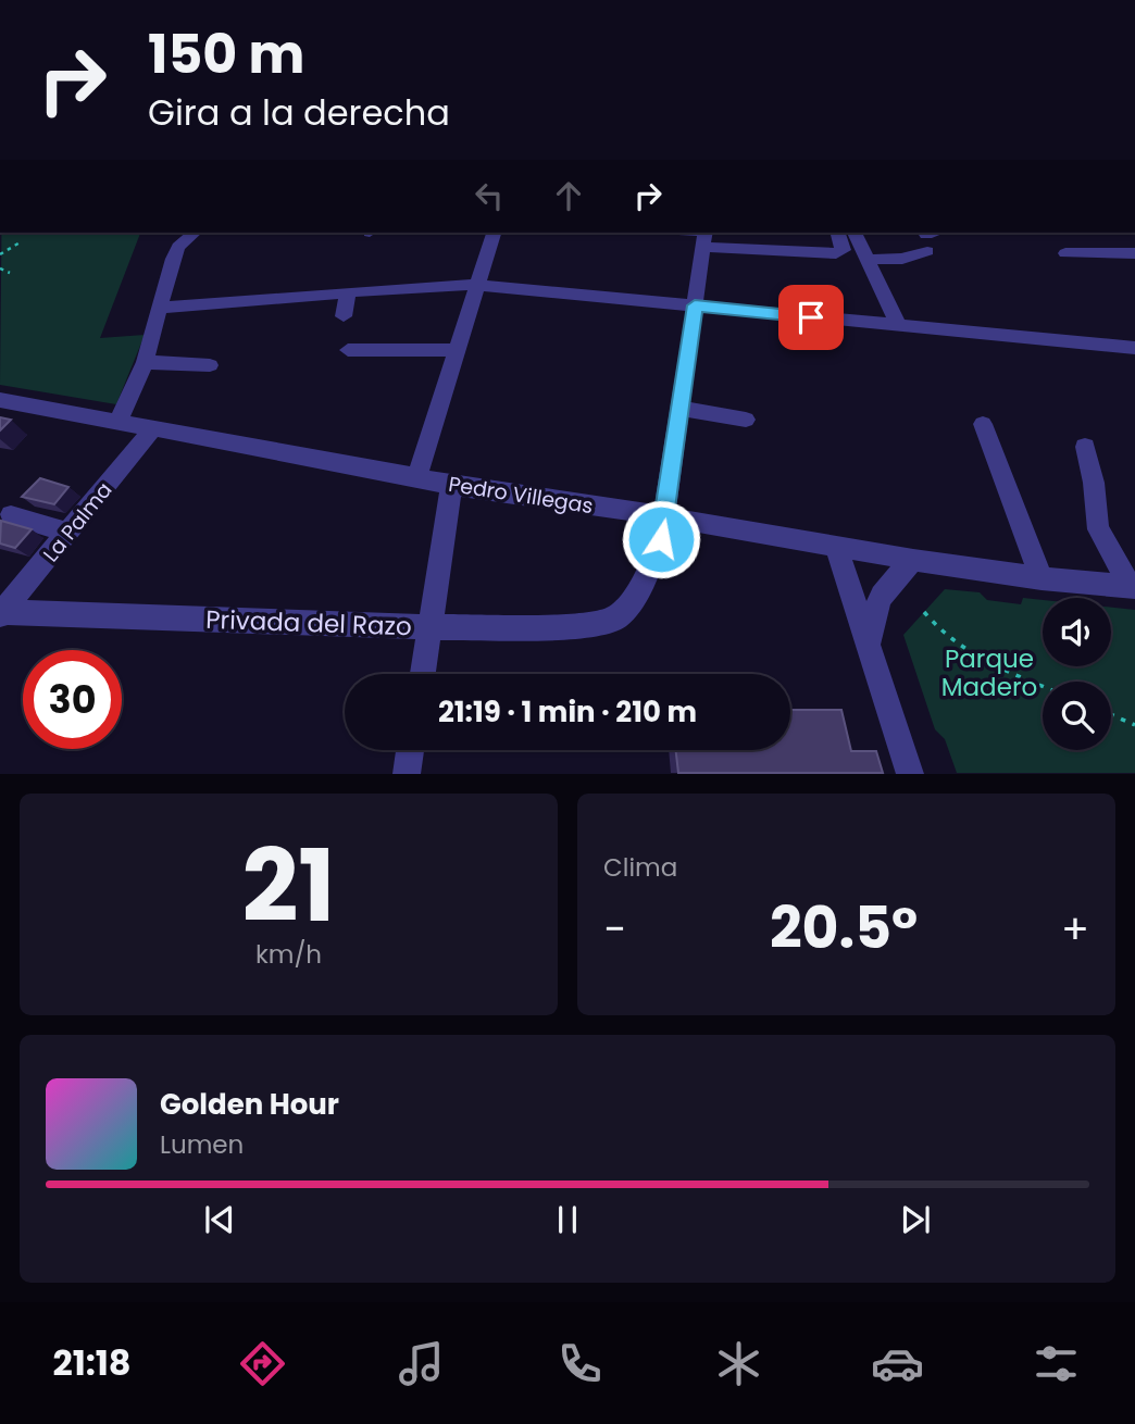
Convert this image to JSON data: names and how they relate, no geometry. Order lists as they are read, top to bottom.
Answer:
{
  "streets": {
    "street": ["Pedro Villegas", "La Palma", "Privada del Razo"]
  },
  "crossings": [
    ["Pedro Villegas", "La Palma"],
    ["Pedro Villegas", "Privada del Razo"],
    ["La Palma", "Privada del Razo"]
  ],
  "parks": ["Parque Madero"],
  "page": {
    "turn": ["150 m", "Gira a la derecha"],
    "limit": "30",
    "trip": "21:19 · 1 min · 210 m",
    "tile": [
      ["21", "km/h"],
      "Clima"
    ],
    "heat": ["−", "20.5°", "+"],
    "song": ["Golden Hour", "Lumen"],
    "tabs": "21:18"
  }
}
